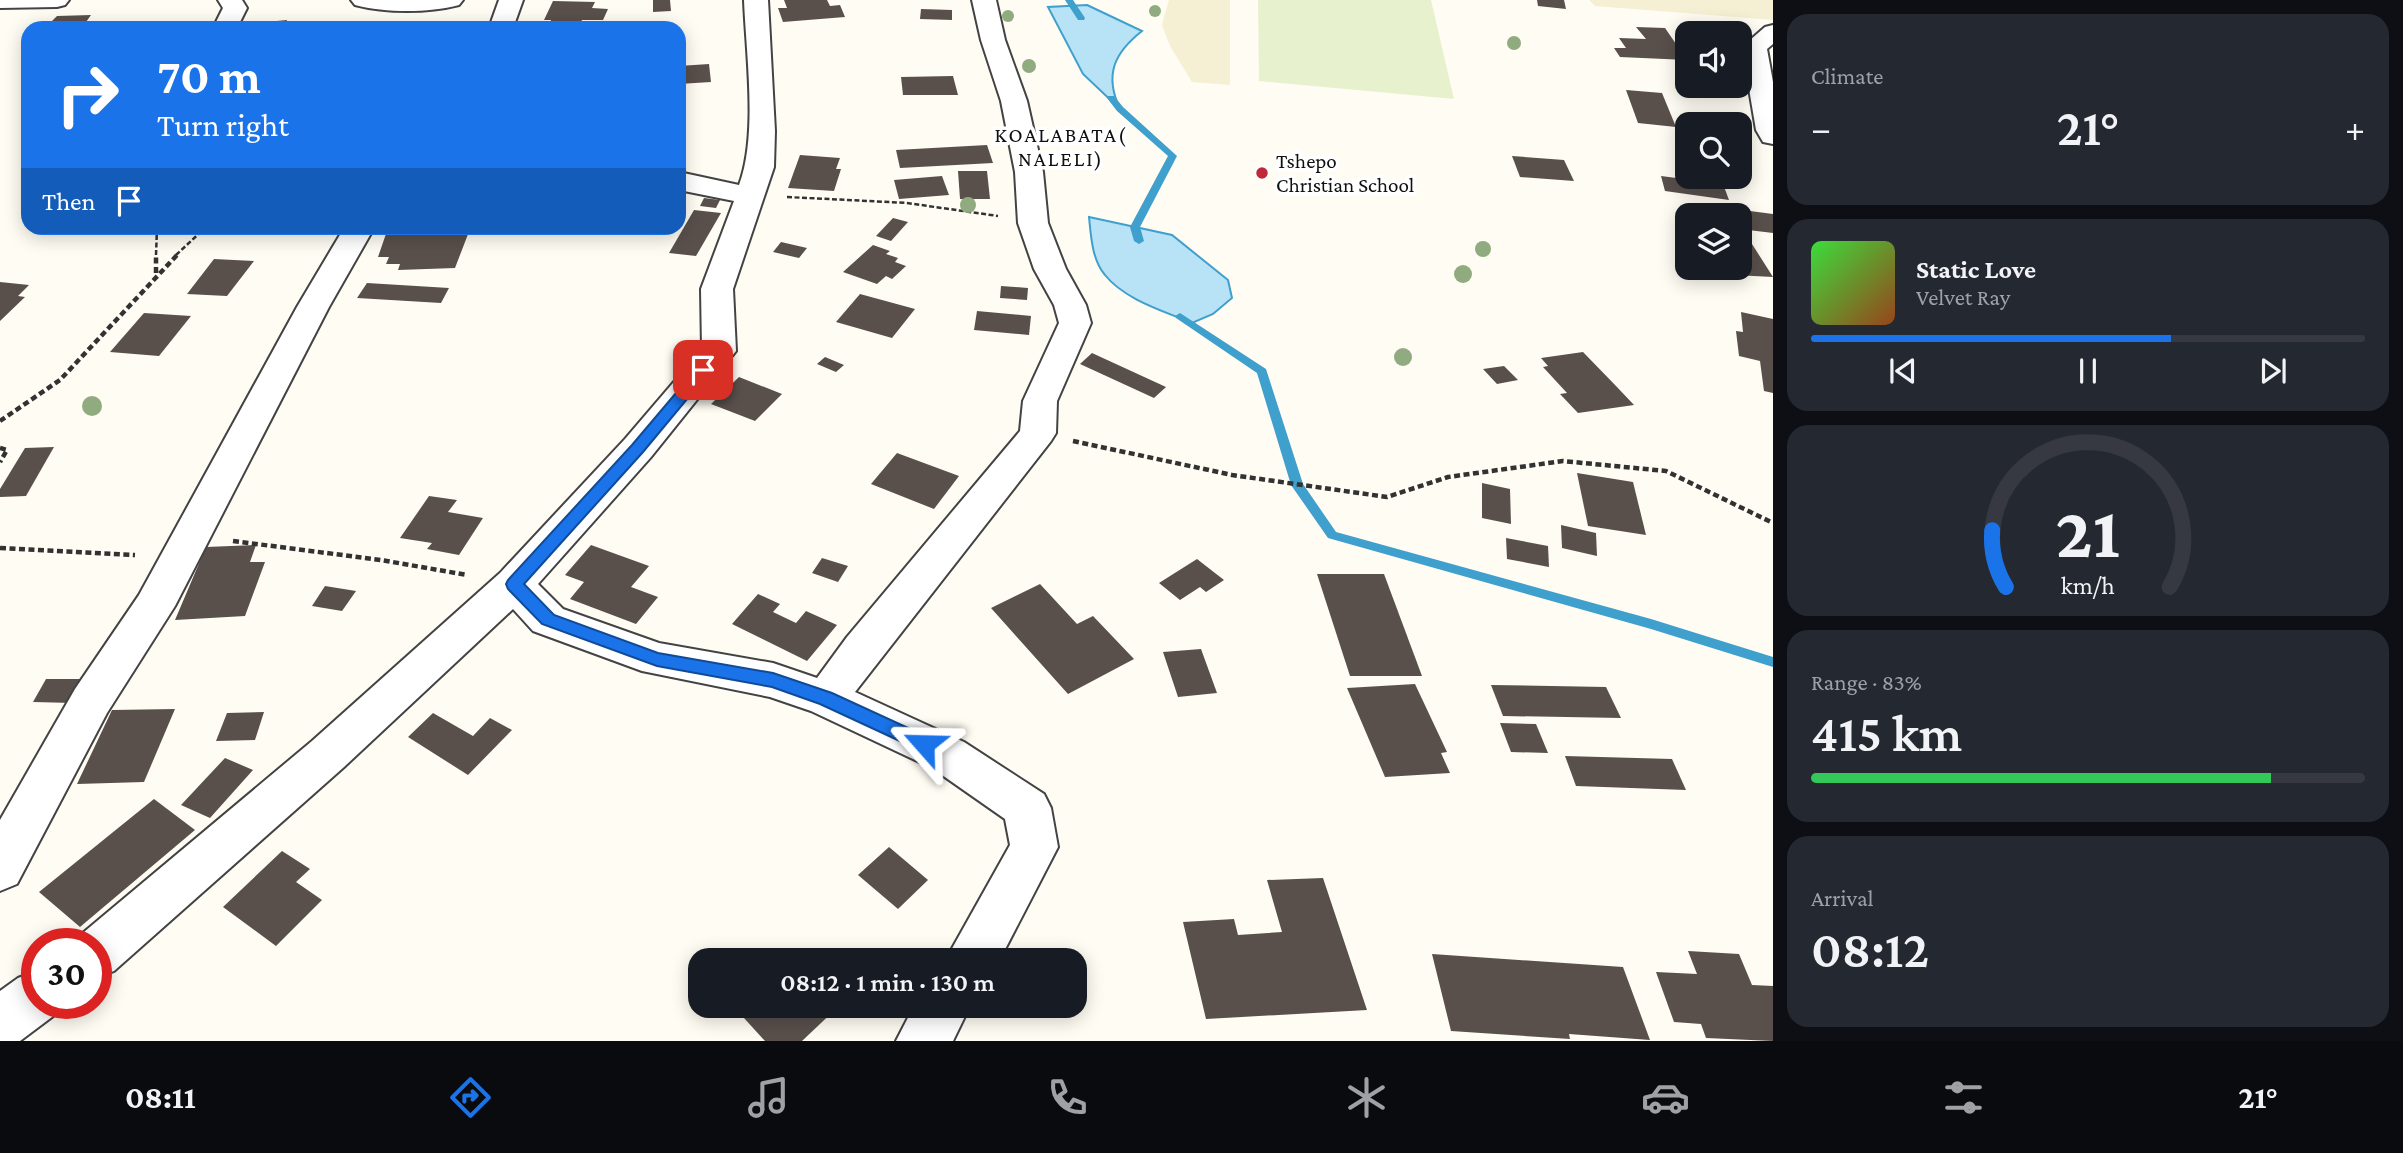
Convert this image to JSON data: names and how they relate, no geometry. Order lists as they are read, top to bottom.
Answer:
{
  "districts": ["KOALABATA( NALELI)"],
  "places": ["Tshepo Christian School"],
  "page": {
    "tile": [
      "Climate",
      ["Range · 83%", "415 km"],
      ["Arrival", "08:12"]
    ],
    "turn": ["70 m", "Turn right"],
    "heat": ["−", "21°", "+"],
    "then": "Then",
    "song": ["Static Love", "Velvet Ray"],
    "limit": "30",
    "trip": "08:12 · 1 min · 130 m",
    "tabs": ["08:11", "21°"],
    "gauge": ["21", "km/h"]
  }
}
